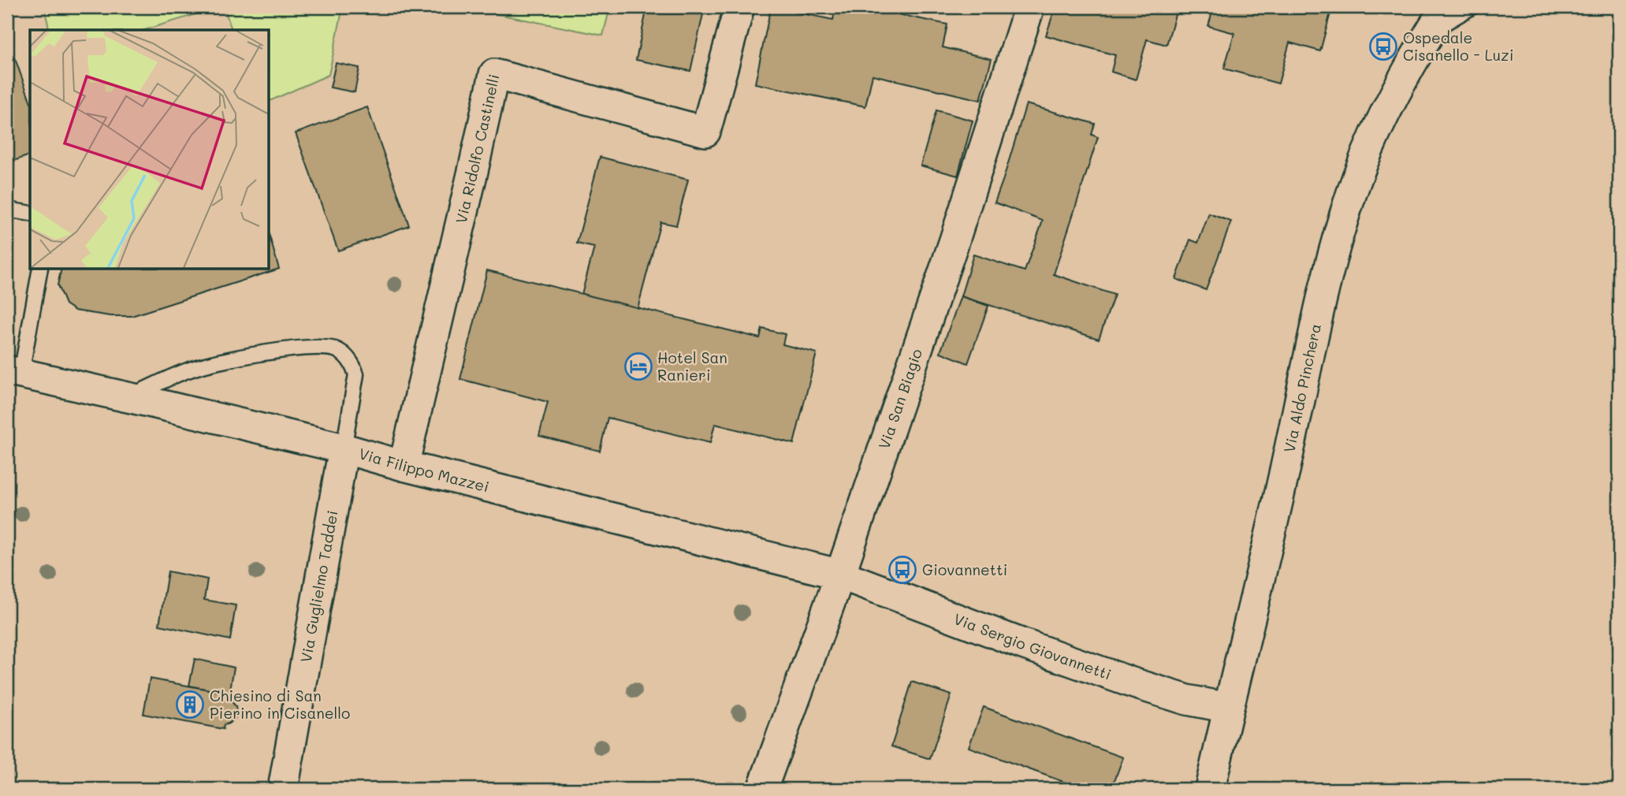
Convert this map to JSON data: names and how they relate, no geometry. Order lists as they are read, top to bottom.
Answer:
{
  "streets": {
    "street": [
      "Via Ridolfo Castinelli",
      "Via Aldo Pinchera",
      "Via San Biagio",
      "Via Filippo Mazzei",
      "Via Guglielmo Taddei",
      "Via Sergio Giovannetti"
    ]
  },
  "crossings": [
    ["Via Ridolfo Castinelli", "Via Filippo Mazzei"],
    ["Via Aldo Pinchera", "Via Sergio Giovannetti"],
    ["Via San Biagio", "Via Filippo Mazzei"],
    ["Via San Biagio", "Via Sergio Giovannetti"],
    ["Via Filippo Mazzei", "Via Guglielmo Taddei"],
    ["Via Filippo Mazzei", "Via Sergio Giovannetti"]
  ],
  "places": {
    "bus stop": ["Ospedale Cisanello - Luzi", "Giovannetti"],
    "hotel": ["Hotel San Ranieri"],
    "building": ["Chiesino di San Pierino in Cisanello"]
  }
}
